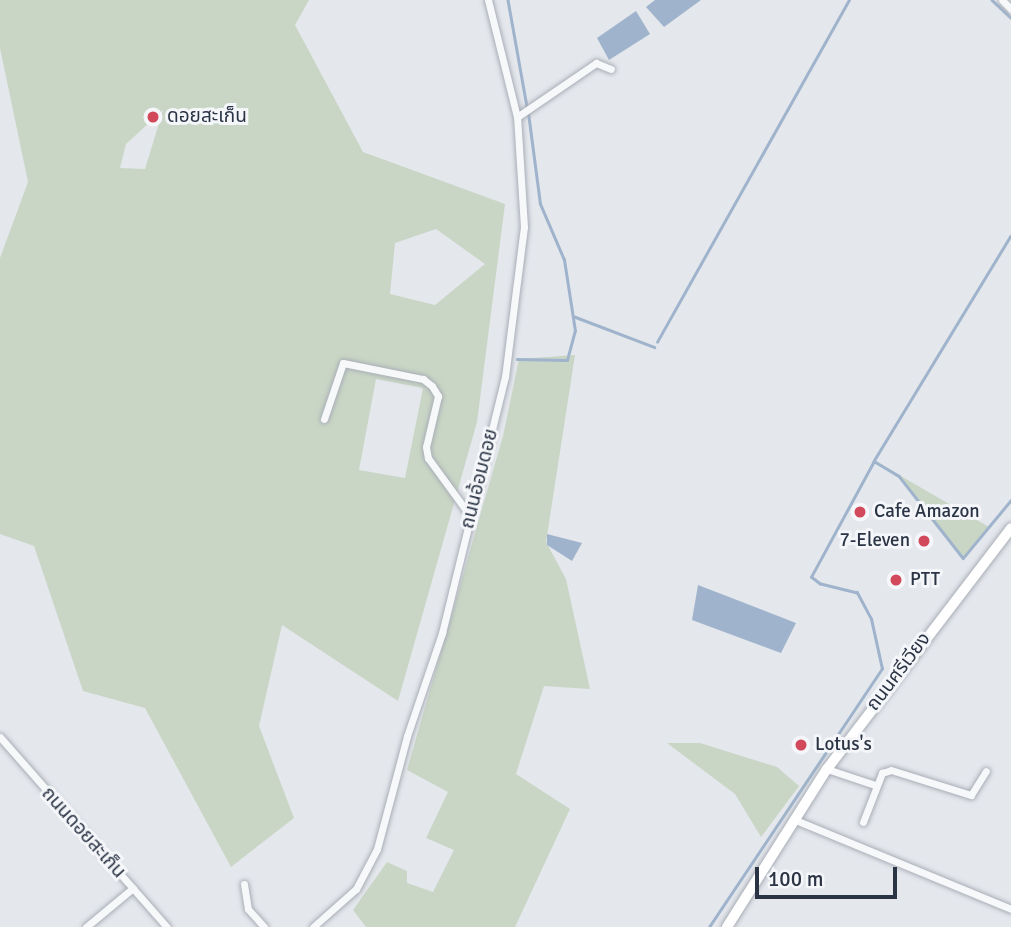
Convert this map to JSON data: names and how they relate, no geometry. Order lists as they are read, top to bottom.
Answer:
{
  "streets": {
    "main road": ["ถนนศรีเวียง"],
    "street": ["ถนนอ้อมดอย", "ถนนดอยสะเก็น"]
  },
  "places": [
    "ดอยสะเก็น",
    "Cafe Amazon",
    "7-Eleven",
    "PTT",
    "Lotus's"
  ],
  "scale_bar": "100 m"
}
